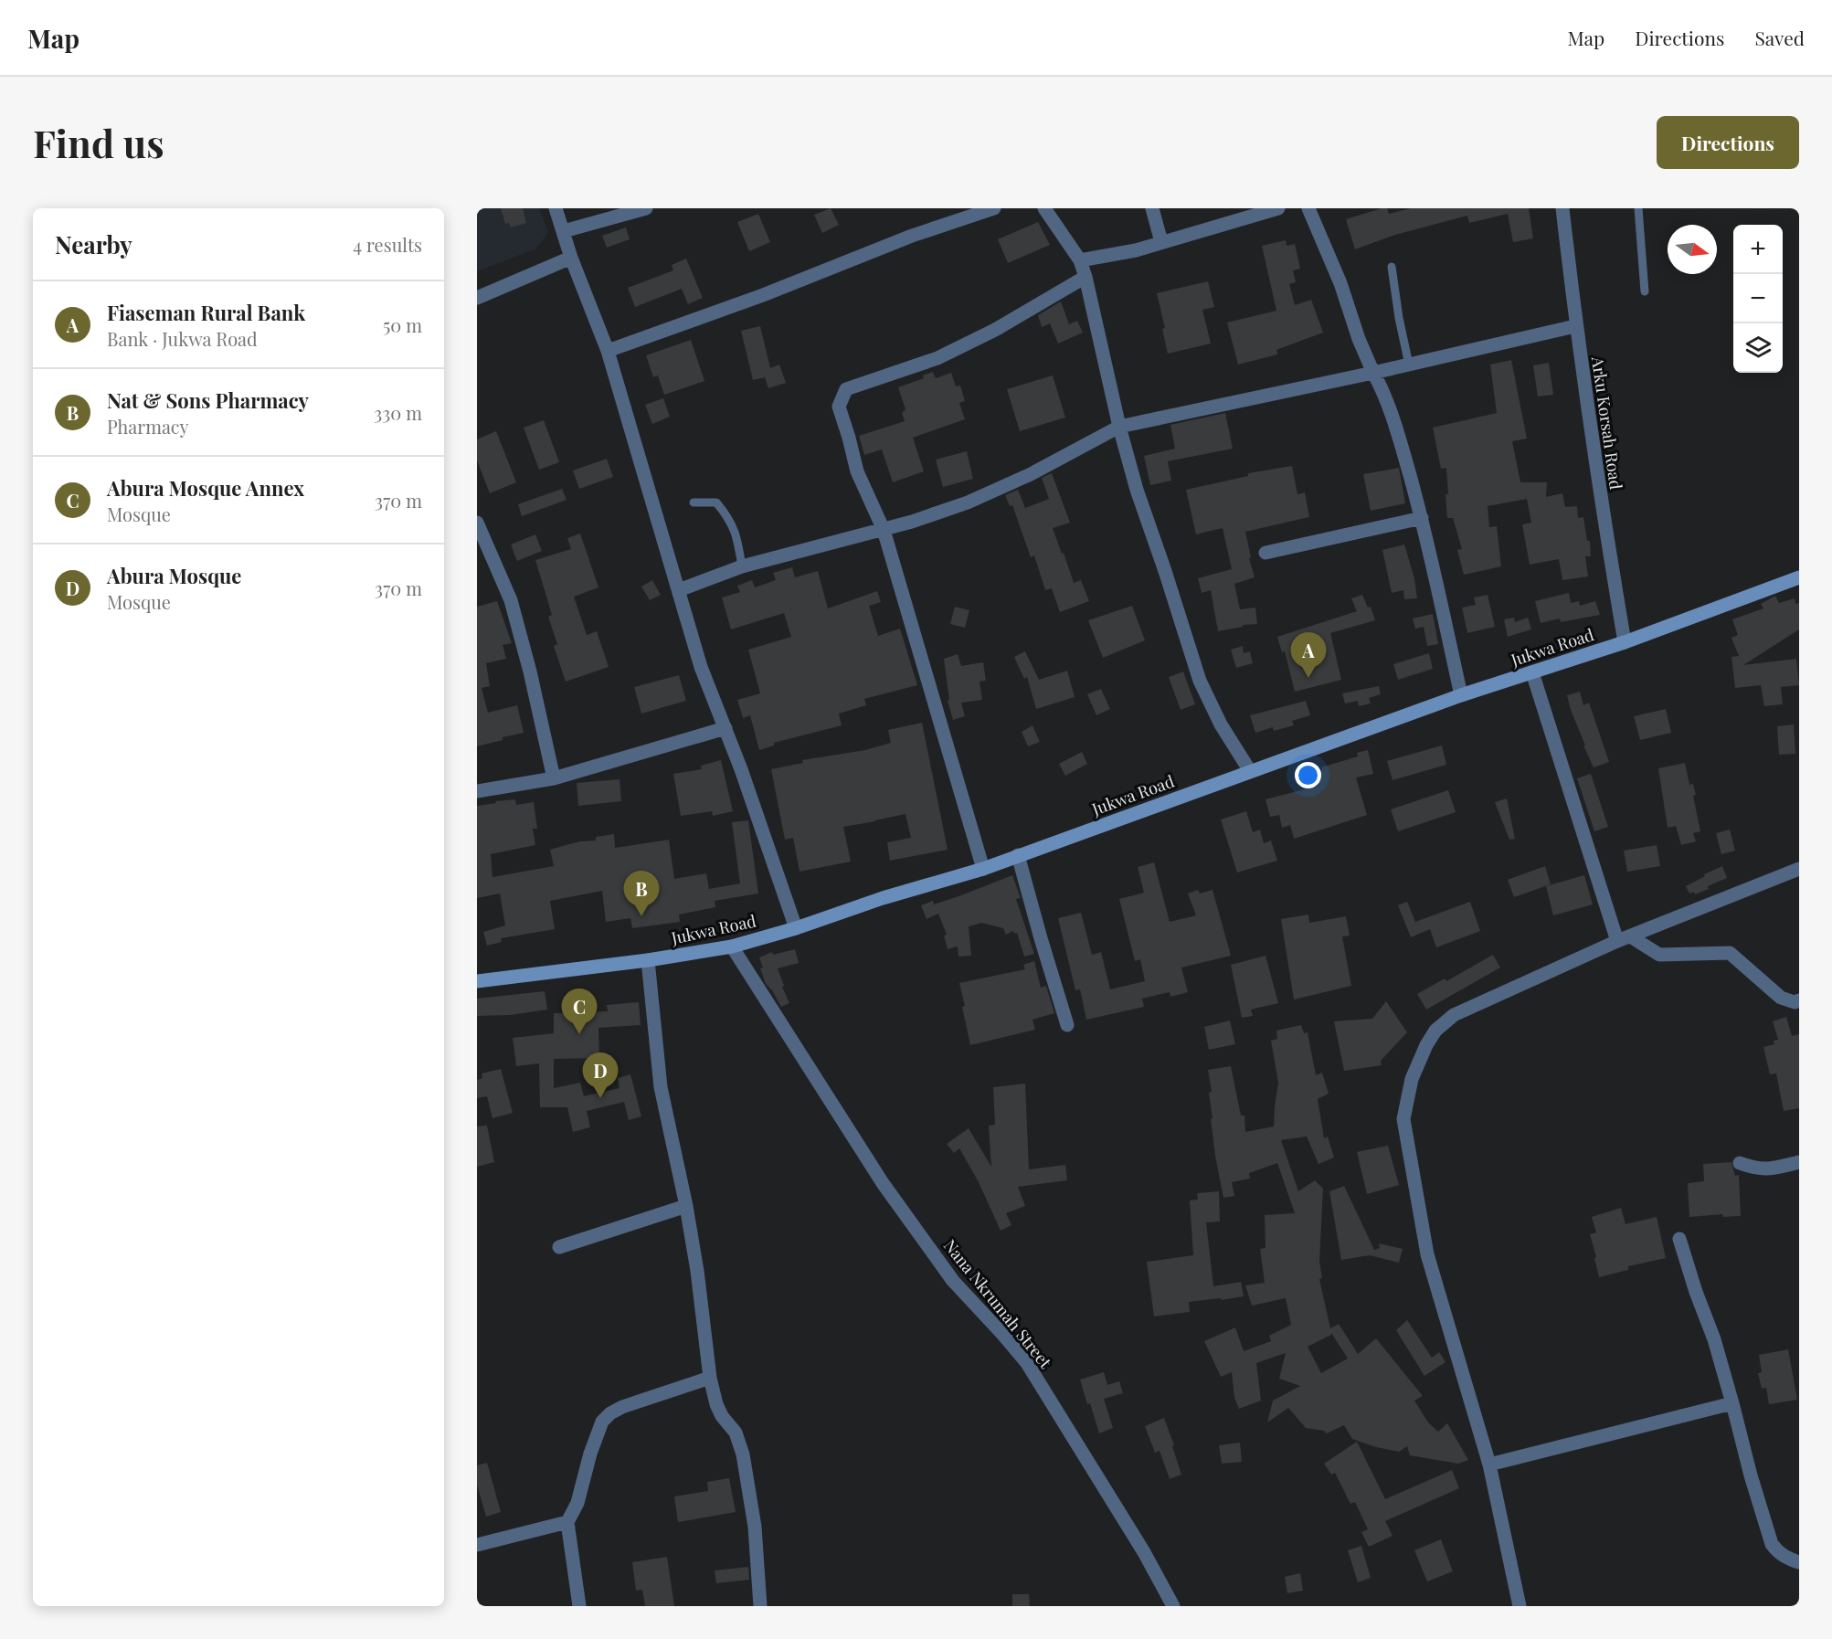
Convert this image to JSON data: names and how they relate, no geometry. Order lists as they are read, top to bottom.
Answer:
{
  "streets": {
    "main road": ["Jukwa Road"],
    "street": ["Arku Korsah Road", "Nana Nkrumah Street"]
  },
  "crossings": [
    ["Arku Korsah Road", "Jukwa Road"],
    ["Jukwa Road", "Nana Nkrumah Street"]
  ],
  "north": "right",
  "page": {
    "header": "Map",
    "nav": ["Map", "Directions", "Saved"],
    "buttons": "Directions",
    "title": "Find us",
    "heading": ["Nearby", "4 results"],
    "map_buttons": ["+", "−"],
    "list": [
      {
        "mark": "A",
        "name": "Fiaseman Rural Bank",
        "note": "Bank · Jukwa Road",
        "value": "50 m"
      },
      {
        "mark": "B",
        "name": "Nat & Sons Pharmacy",
        "note": "Pharmacy",
        "value": "330 m"
      },
      {
        "mark": "C",
        "name": "Abura Mosque Annex",
        "note": "Mosque",
        "value": "370 m"
      },
      {
        "mark": "D",
        "name": "Abura Mosque",
        "note": "Mosque",
        "value": "370 m"
      }
    ],
    "pins": [
      "A",
      "B",
      "C",
      "D"
    ]
  }
}
